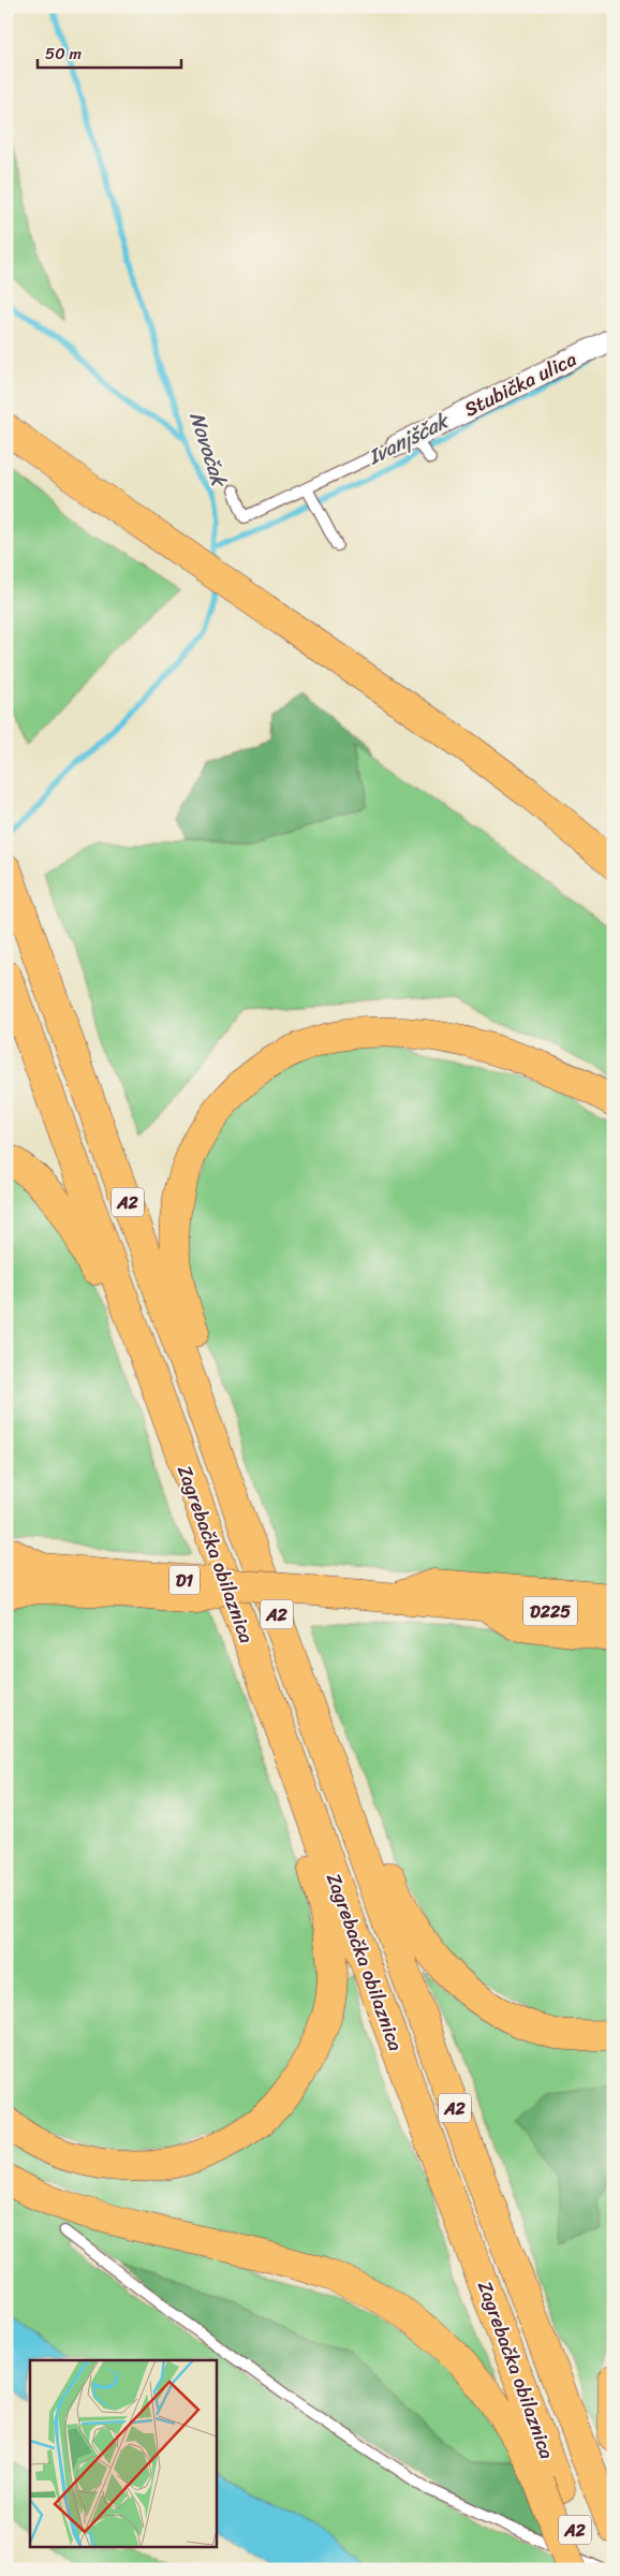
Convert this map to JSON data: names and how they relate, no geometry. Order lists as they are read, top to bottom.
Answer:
{
  "streets": {
    "main road": ["A2", "Zagrebačka obilaznica", "D225"],
    "street": ["Stubička ulica"]
  },
  "crossings": [
    ["A2", "Zagrebačka obilaznica"]
  ],
  "water": ["Ivanjščak", "Novočak"],
  "scale_bar": "50 m"
}
